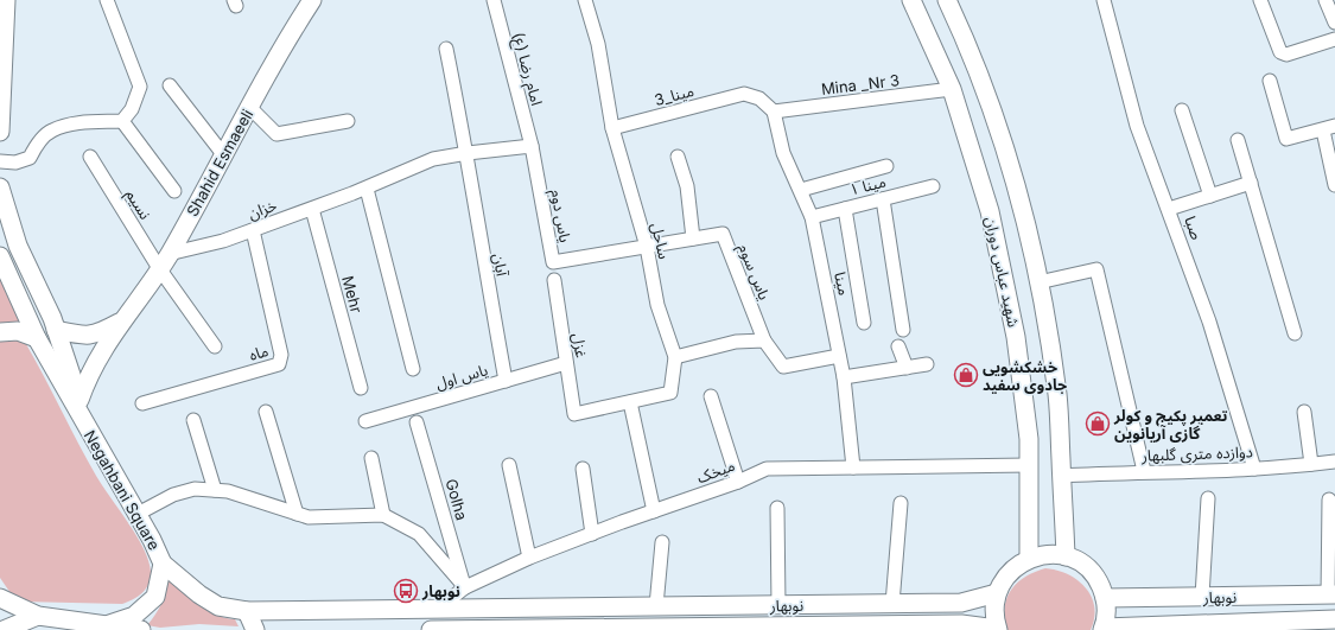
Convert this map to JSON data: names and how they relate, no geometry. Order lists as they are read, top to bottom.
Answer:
{
  "streets": {
    "main road": [
      "Shahid Esmaeeli",
      "شهید عباس دوران",
      "Negahbani Square",
      "نوبهار"
    ],
    "street": [
      "امام رضا (ع)",
      "Mina _Nr 3",
      "مینا_3",
      "مینا ۱",
      "نسیم",
      "خزان",
      "یاس دوم",
      "صبا",
      "ساحل",
      "آبان",
      "یاس سوم",
      "مینا",
      "Mehr",
      "غزل",
      "ماه",
      "یاس اول",
      "دوازده متری گلبهار",
      "میخک",
      "Golha"
    ]
  },
  "crossings": [
    ["امام رضا (ع)", "یاس دوم"],
    ["Mina _Nr 3", "مینا_3"],
    ["Mina _Nr 3", "شهید عباس دوران"],
    ["Mina _Nr 3", "مینا"],
    ["مینا_3", "ساحل"],
    ["مینا_3", "مینا"],
    ["Shahid Esmaeeli", "نسیم"],
    ["Shahid Esmaeeli", "خزان"],
    ["مینا ۱", "مینا"],
    ["نسیم", "خزان"],
    ["خزان", "آبان"],
    ["خزان", "Mehr"],
    ["خزان", "ماه"],
    ["یاس دوم", "ساحل"],
    ["یاس دوم", "یاس سوم"],
    ["صبا", "دوازده متری گلبهار"],
    ["ساحل", "یاس سوم"],
    ["ساحل", "غزل"],
    ["آبان", "یاس اول"],
    ["یاس سوم", "مینا"],
    ["شهید عباس دوران", "دوازده متری گلبهار"],
    ["شهید عباس دوران", "میخک"],
    ["مینا", "میخک"],
    ["غزل", "یاس اول"],
    ["میخک", "Golha"],
    ["میخک", "نوبهار"],
    ["Negahbani Square", "نوبهار"]
  ],
  "places": {
    "shop": ["خشکشویی جادوی سفید", "تعمیر پکیج و کولر گازی آریانوین"],
    "bus stop": ["نوبهار"]
  }
}
